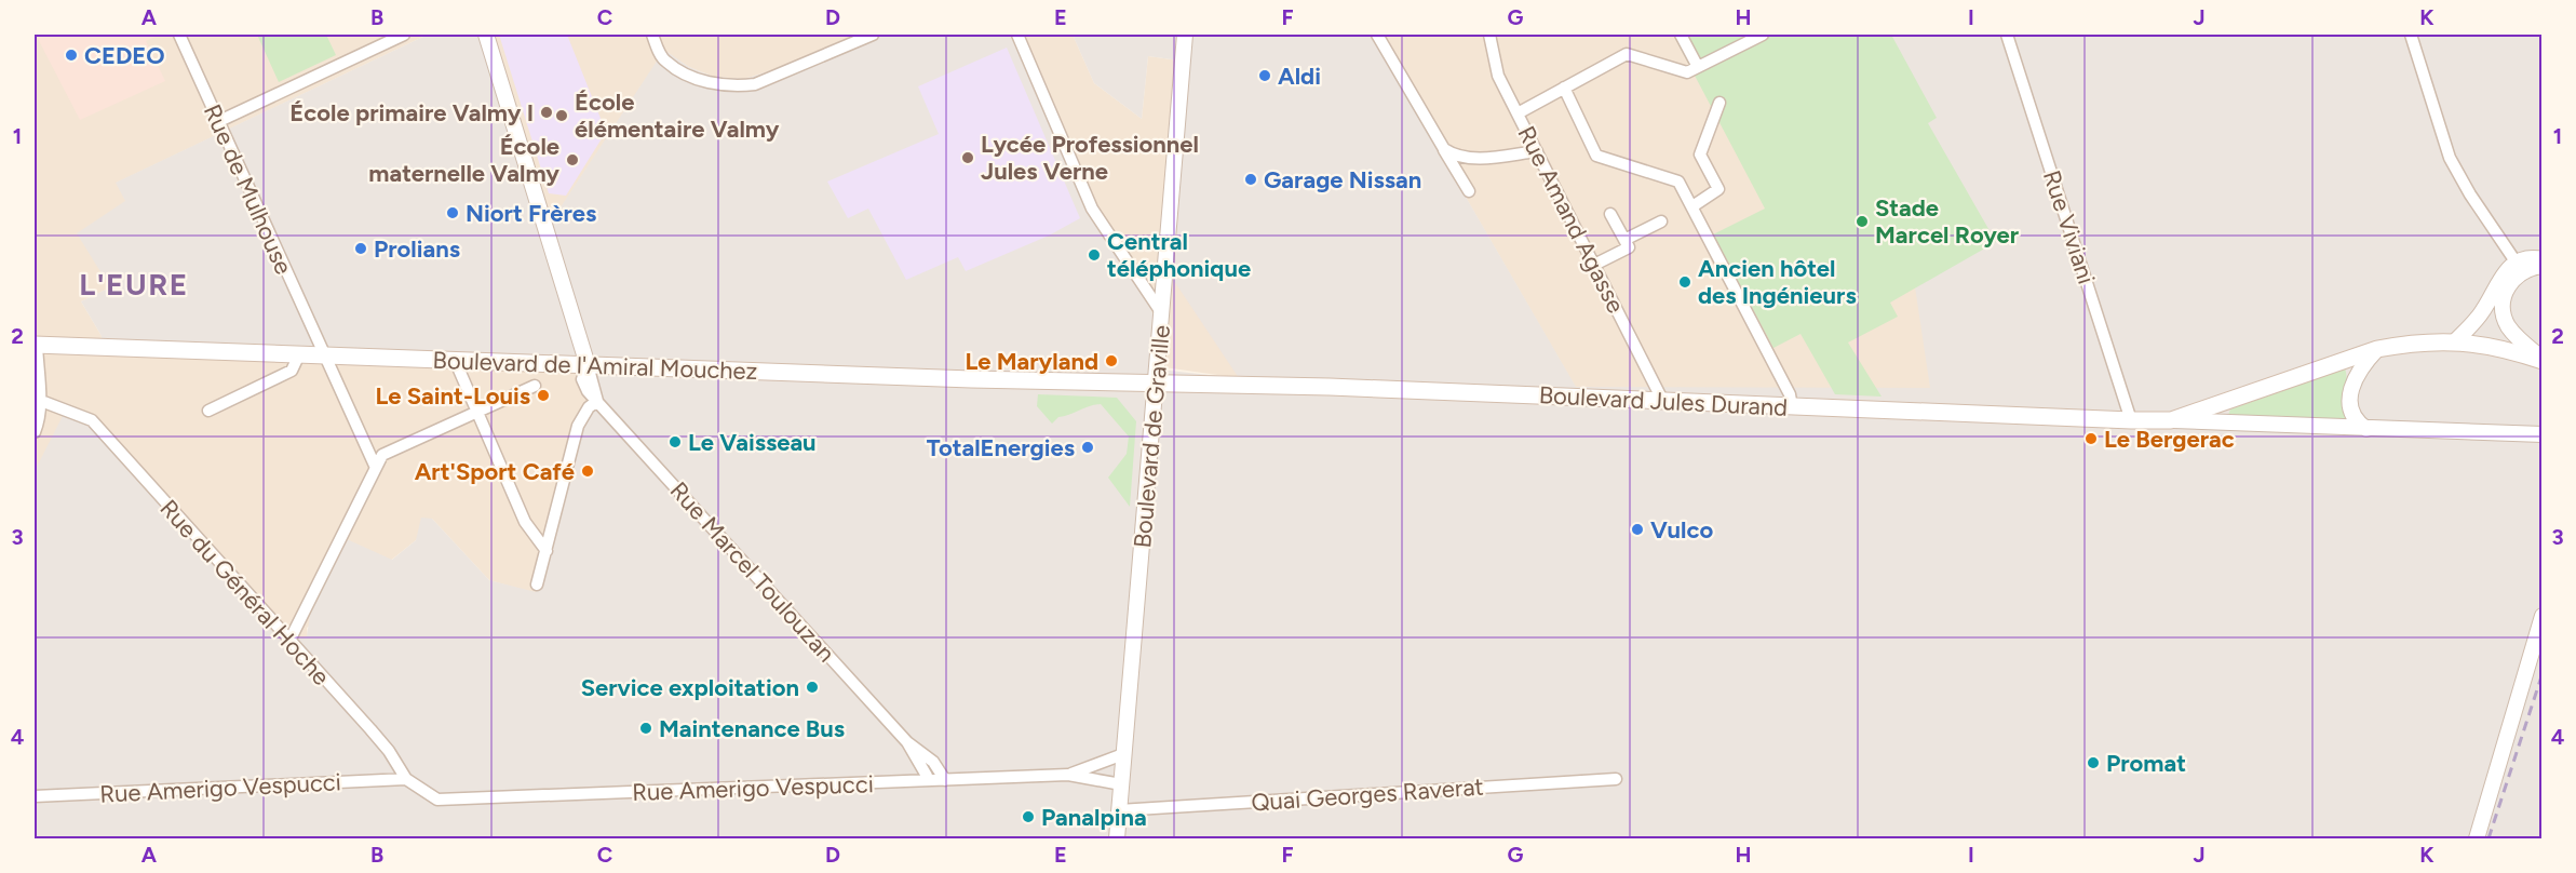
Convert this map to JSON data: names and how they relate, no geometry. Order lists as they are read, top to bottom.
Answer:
{
  "streets": {
    "main road": ["Boulevard de l'Amiral Mouchez", "Boulevard Jules Durand"],
    "street": [
      "Rue de Mulhouse",
      "Rue Amand Agasse",
      "Rue Viviani",
      "Boulevard de Graville",
      "Rue Marcel Toulouzan",
      "Rue du Général Hoche",
      "Rue Amerigo Vespucci",
      "Quai Georges Raverat"
    ]
  },
  "crossings": [
    ["Rue de Mulhouse", "Boulevard de l'Amiral Mouchez"],
    ["Rue Amand Agasse", "Boulevard Jules Durand"],
    ["Rue Viviani", "Boulevard Jules Durand"],
    ["Boulevard de l'Amiral Mouchez", "Boulevard Jules Durand"],
    ["Boulevard de l'Amiral Mouchez", "Boulevard de Graville"],
    ["Boulevard de l'Amiral Mouchez", "Rue Marcel Toulouzan"],
    ["Boulevard Jules Durand", "Boulevard de Graville"],
    ["Boulevard de Graville", "Rue Amerigo Vespucci"],
    ["Boulevard de Graville", "Quai Georges Raverat"],
    ["Rue Marcel Toulouzan", "Rue Amerigo Vespucci"],
    ["Rue du Général Hoche", "Rue Amerigo Vespucci"]
  ],
  "districts": ["L'EURE"],
  "places": [
    "CEDEO",
    "Aldi",
    "École primaire Valmy I",
    "École élémentaire Valmy",
    "Lycée Professionnel Jules Verne",
    "École maternelle Valmy",
    "Garage Nissan",
    "Niort Frères",
    "Stade Marcel Royer",
    "Prolians",
    "Central téléphonique",
    "Ancien hôtel des Ingénieurs",
    "Le Maryland",
    "Le Saint-Louis",
    "Le Bergerac",
    "Le Vaisseau",
    "TotalEnergies",
    "Art'Sport Café",
    "Vulco",
    "Service exploitation",
    "Maintenance Bus",
    "Promat",
    "Panalpina"
  ],
  "grid": {
    "columns": [
      "A",
      "B",
      "C",
      "D",
      "E",
      "F",
      "G",
      "H",
      "I",
      "J",
      "K"
    ],
    "rows": [
      "1",
      "2",
      "3",
      "4"
    ]
  }
}
